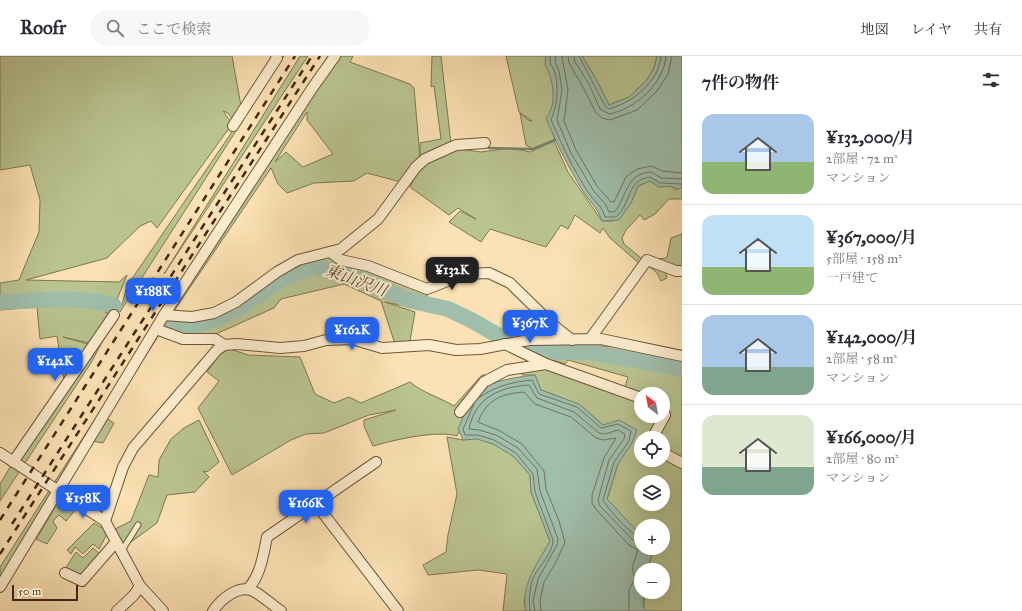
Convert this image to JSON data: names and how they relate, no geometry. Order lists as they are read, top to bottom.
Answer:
{
  "water": ["東山沢川"],
  "scale_bar": "50 m",
  "north": "top left",
  "page": {
    "header": "Roofr",
    "search": "ここで検索",
    "nav": ["地図", "レイヤ", "共有"],
    "heading": "7件の物件",
    "list": [
      {
        "name": "¥132,000/月",
        "note": "2部屋 · 72 m² · マンション"
      },
      {
        "name": "¥367,000/月",
        "note": "5部屋 · 158 m² · 一戸建て"
      },
      {
        "name": "¥142,000/月",
        "note": "2部屋 · 58 m² · マンション"
      },
      {
        "name": "¥166,000/月",
        "note": "2部屋 · 80 m² · マンション"
      }
    ],
    "price": [
      "¥132K",
      "¥188K",
      "¥367K",
      "¥162K",
      "¥142K",
      "¥158K",
      "¥166K"
    ],
    "map_buttons": ["+", "−"],
    "scale": "50 m"
  }
}
